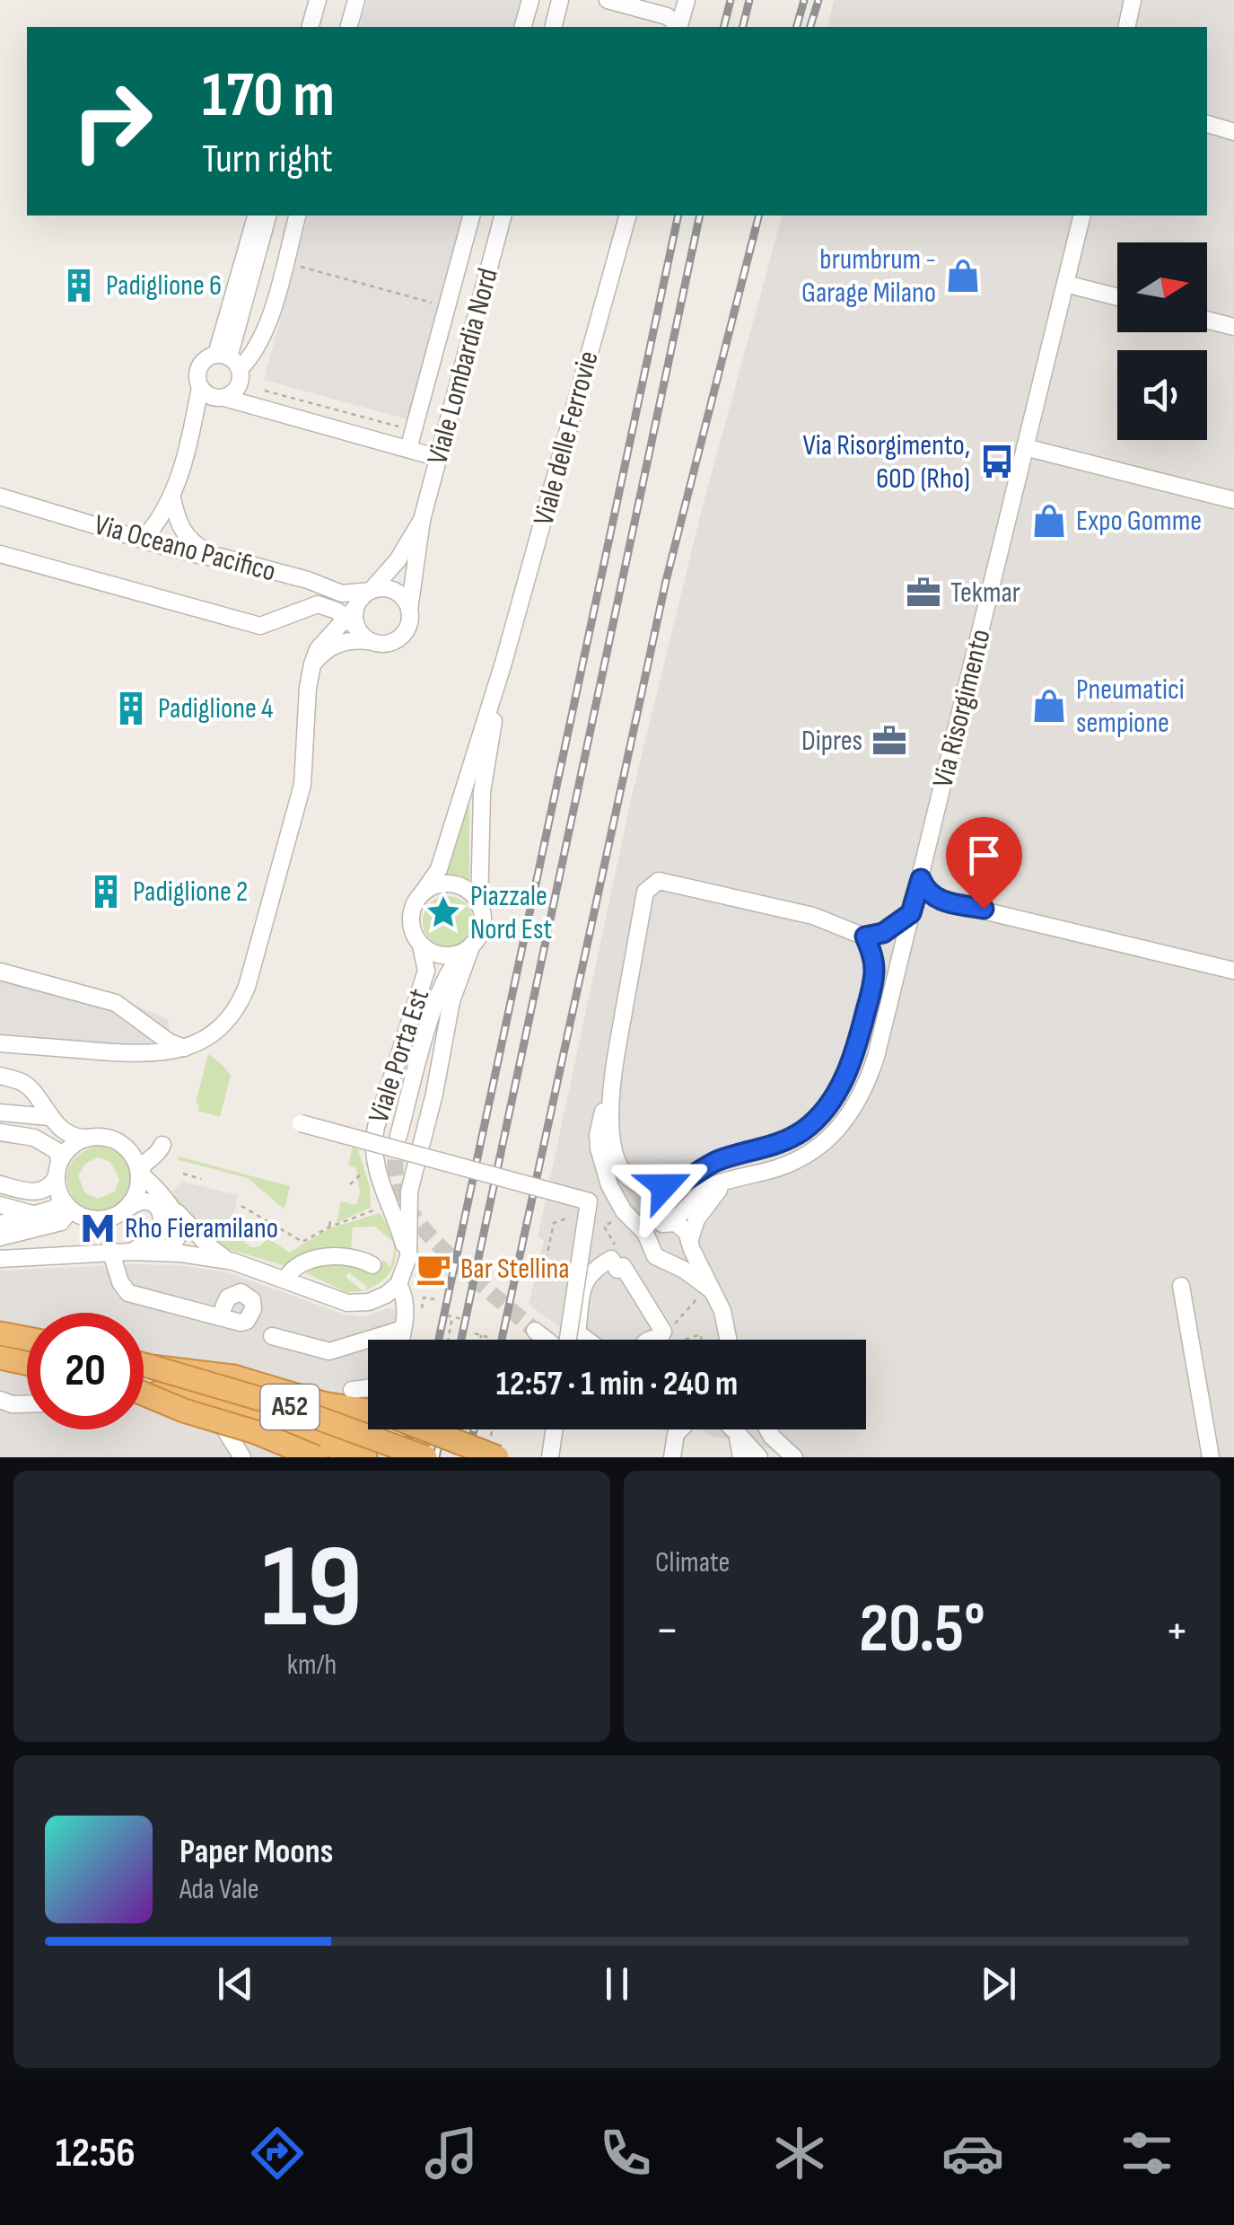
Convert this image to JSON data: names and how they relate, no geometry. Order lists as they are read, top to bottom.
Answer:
{
  "streets": {
    "highway": ["A52"],
    "street": [
      "Viale Lombardia Nord",
      "Viale delle Ferrovie",
      "Via Oceano Pacifico",
      "Via Risorgimento",
      "Viale Porta Est"
    ]
  },
  "crossings": [
    ["Viale Lombardia Nord", "Via Oceano Pacifico"],
    ["Viale delle Ferrovie", "Viale Porta Est"]
  ],
  "places": {
    "shop": ["brumbrum - Garage Milano", "Expo Gomme", "Pneumatici sempione"],
    "building": ["Padiglione 6", "Padiglione 4", "Padiglione 2"],
    "bus stop": ["Via Risorgimento, 60D (Rho)"],
    "office": ["Tekmar", "Dipres"],
    "place": ["Piazzale Nord Est"],
    "metro station": ["Rho Fieramilano"],
    "cafe": ["Bar Stellina"]
  },
  "north": "right",
  "page": {
    "turn": ["170 m", "Turn right"],
    "limit": "20",
    "trip": "12:57 · 1 min · 240 m",
    "tile": [
      ["19", "km/h"],
      "Climate"
    ],
    "heat": ["−", "20.5°", "+"],
    "song": ["Paper Moons", "Ada Vale"],
    "tabs": "12:56"
  }
}
